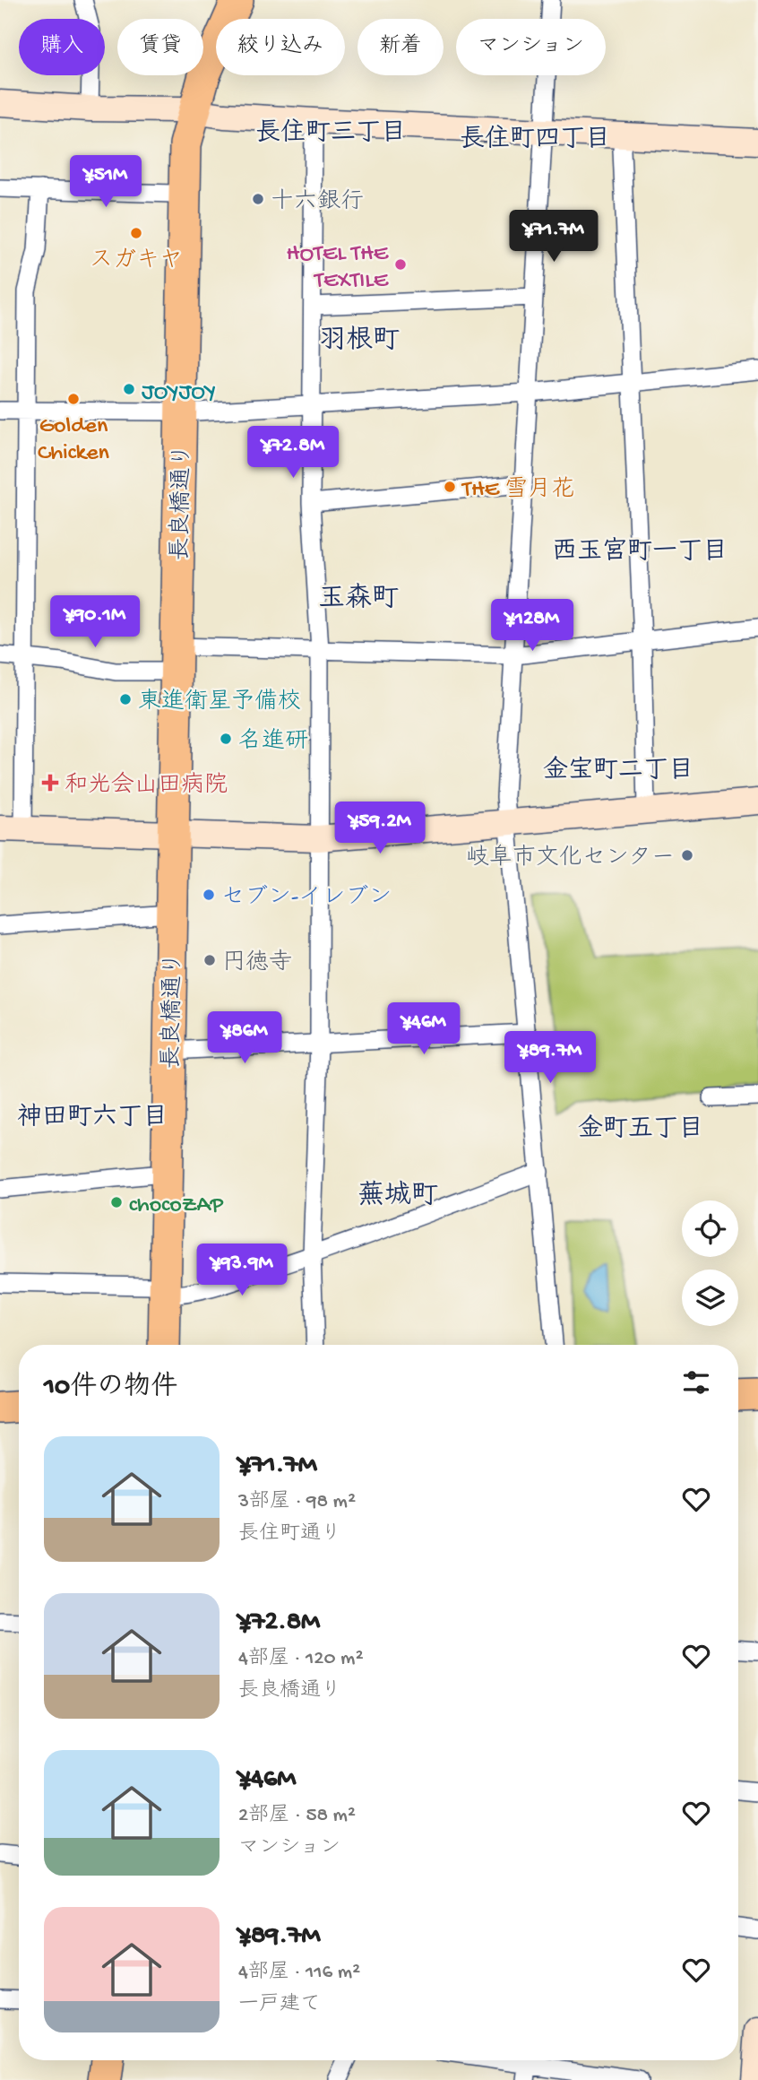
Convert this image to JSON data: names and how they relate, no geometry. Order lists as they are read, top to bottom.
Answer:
{
  "streets": {
    "highway": ["長良橋通り"]
  },
  "districts": [
    "長住町三丁目",
    "長住町四丁目",
    "羽根町",
    "西玉宮町一丁目",
    "玉森町",
    "金宝町二丁目",
    "神田町六丁目",
    "金町五丁目",
    "蕪城町"
  ],
  "places": {
    "other": [
      "十六銀行",
      "スガキヤ",
      "HOTEL THE TEXTILE",
      "JOYJOY",
      "Golden Chicken",
      "THE 雪月花",
      "東進衛星予備校",
      "名進研",
      "岐阜市文化センター",
      "セブン-イレブン",
      "円徳寺",
      "chocoZAP"
    ],
    "health": ["和光会山田病院"]
  },
  "page": {
    "chip": [
      "購入",
      "賃貸",
      "絞り込み",
      "新着",
      "マンション"
    ],
    "price": [
      "¥51M",
      "¥71.7M",
      "¥72.8M",
      "¥90.1M",
      "¥128M",
      "¥59.2M",
      "¥46M",
      "¥86M",
      "¥89.7M",
      "¥93.9M"
    ],
    "heading": "10件の物件",
    "list": [
      {
        "name": "¥71.7M",
        "note": "3部屋 · 98 m² · 長住町通り"
      },
      {
        "name": "¥72.8M",
        "note": "4部屋 · 120 m² · 長良橋通り"
      },
      {
        "name": "¥46M",
        "note": "2部屋 · 58 m² · マンション"
      },
      {
        "name": "¥89.7M",
        "note": "4部屋 · 116 m² · 一戸建て"
      }
    ]
  }
}
